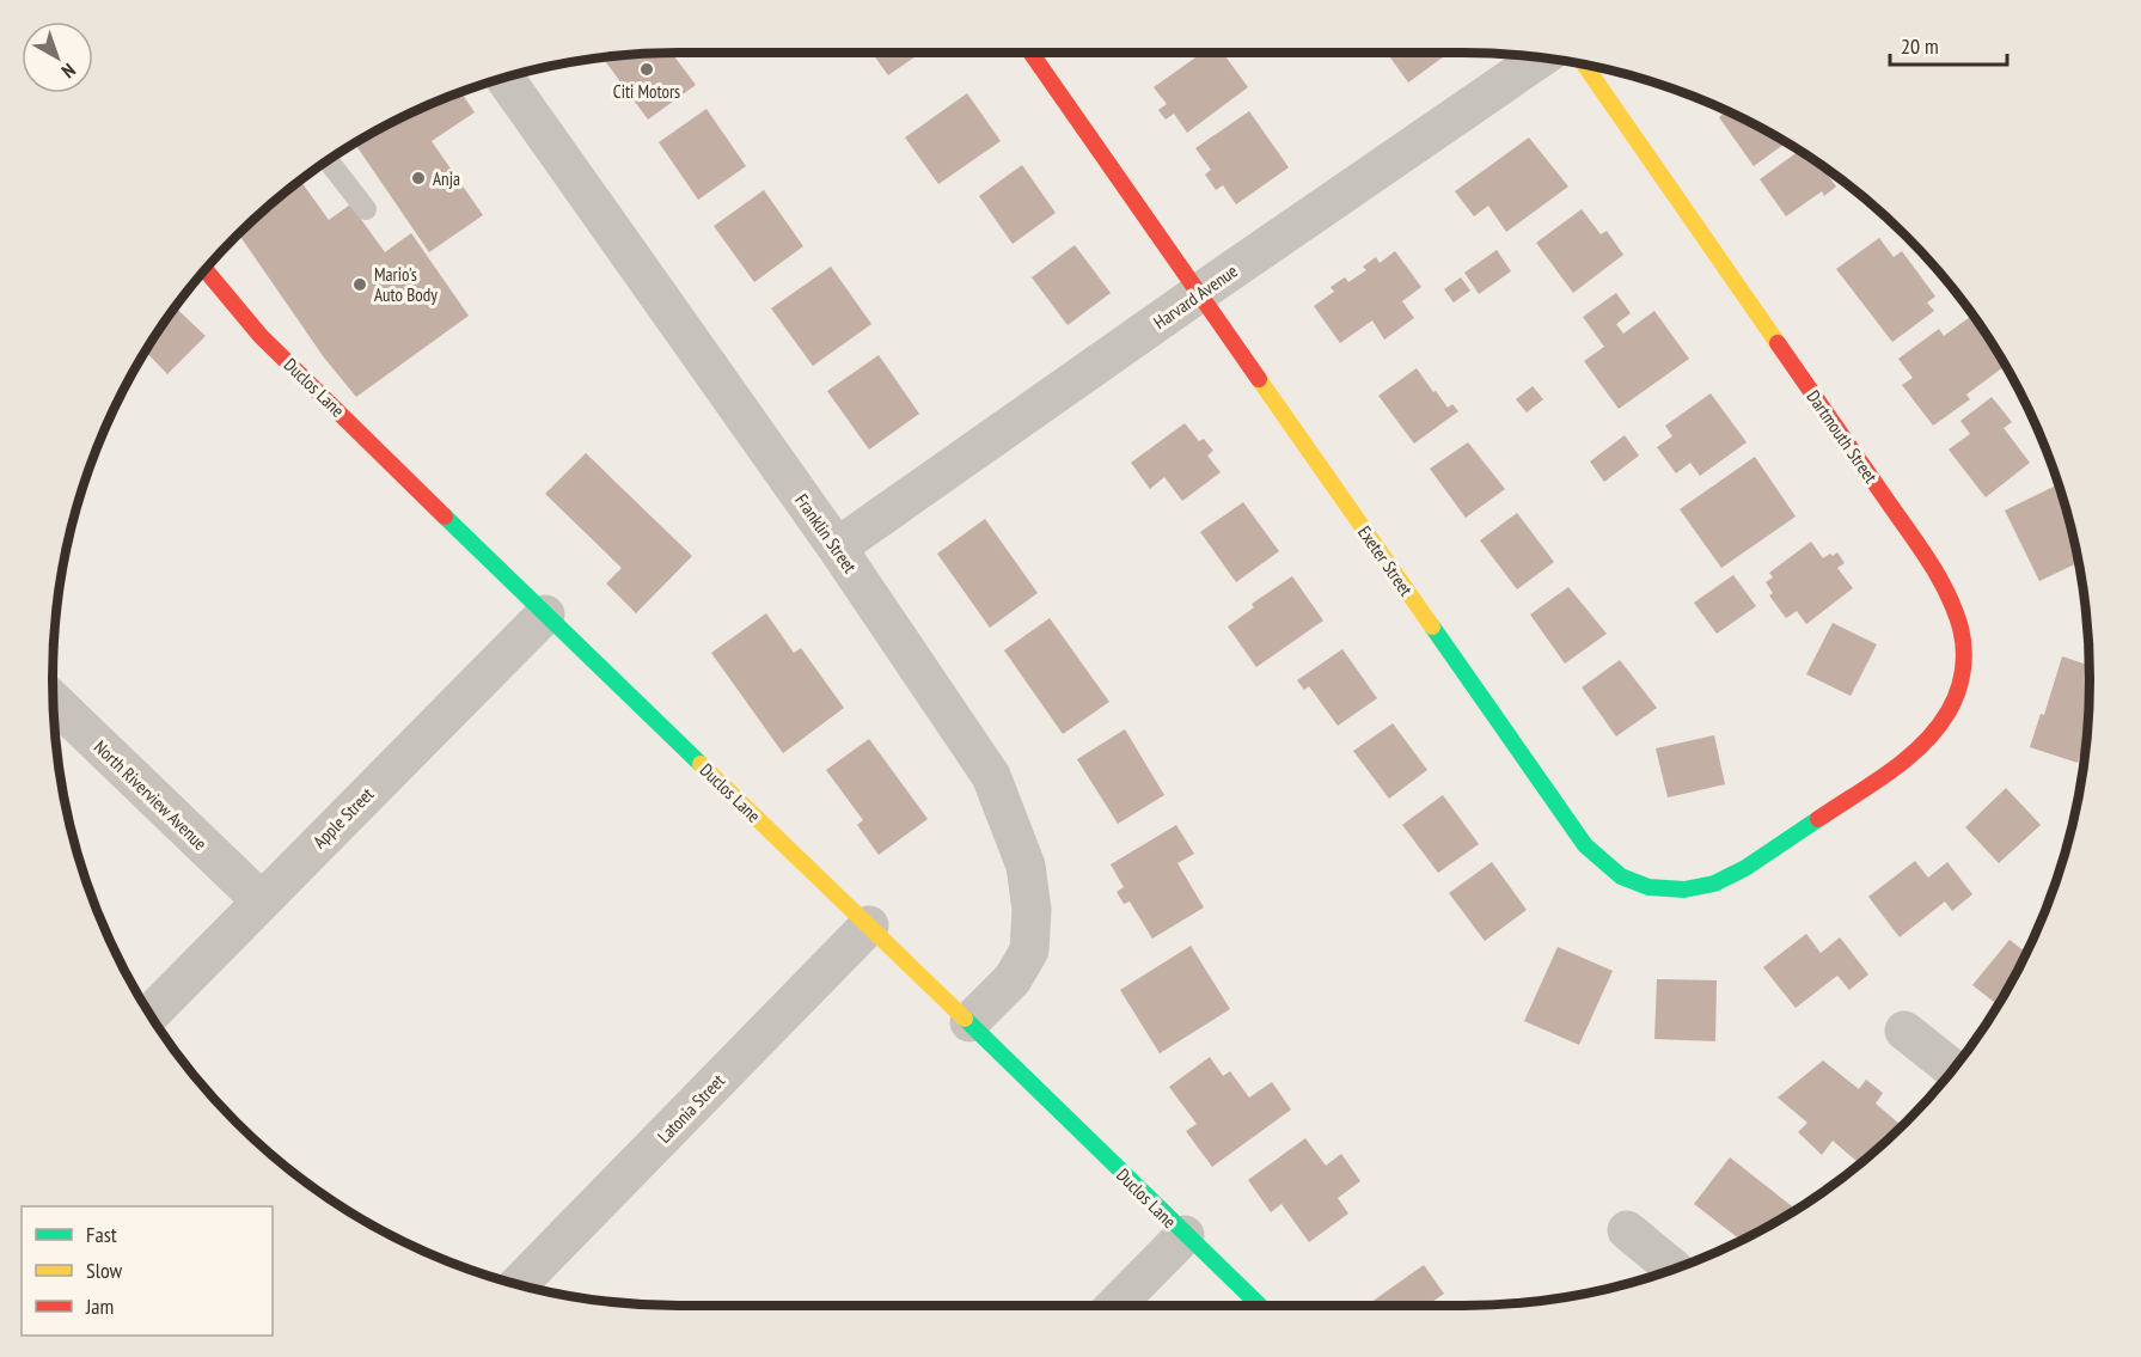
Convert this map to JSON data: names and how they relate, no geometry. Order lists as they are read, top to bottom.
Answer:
{
  "streets": {
    "street": [
      "Harvard Avenue",
      "Duclos Lane",
      "Dartmouth Street",
      "Franklin Street",
      "Exeter Street",
      "North Riverview Avenue",
      "Apple Street",
      "Latonia Street"
    ]
  },
  "crossings": [
    ["Harvard Avenue", "Franklin Street"],
    ["Harvard Avenue", "Exeter Street"],
    ["Duclos Lane", "Franklin Street"],
    ["Duclos Lane", "Apple Street"],
    ["Duclos Lane", "Latonia Street"],
    ["Dartmouth Street", "Exeter Street"],
    ["North Riverview Avenue", "Apple Street"]
  ],
  "places": ["Citi Motors", "Anja", "Mario's Auto Body"],
  "legend": ["Fast", "Slow", "Jam"],
  "scale_bar": "20 m",
  "north": "bottom right"
}
